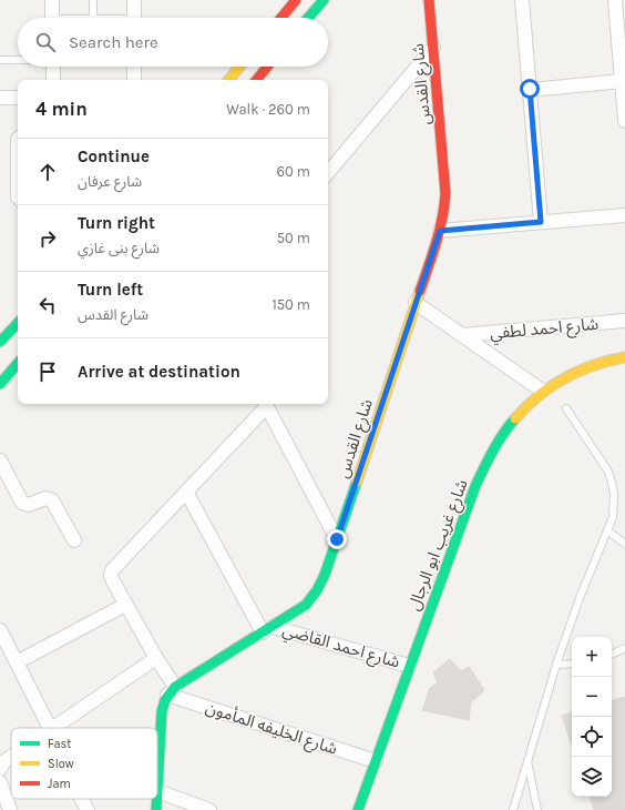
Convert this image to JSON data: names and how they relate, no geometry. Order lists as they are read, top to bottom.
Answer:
{
  "streets": {
    "street": [
      "شارع القدس",
      "شارع احمد لطفي",
      "شارع غريب ابو الرجال",
      "شارع احمد القاضي",
      "شارع الخليفه المأمون"
    ]
  },
  "crossings": [
    ["شارع القدس", "شارع احمد القاضي"],
    ["شارع القدس", "شارع الخليفه المأمون"],
    ["شارع غريب ابو الرجال", "شارع احمد القاضي"],
    ["شارع غريب ابو الرجال", "شارع الخليفه المأمون"]
  ],
  "legend": ["Fast", "Slow", "Jam"],
  "page": {
    "search": "Search here",
    "heading": ["4 min", "Walk · 260 m"],
    "list": [
      ["Continue", "شارع عرفان", "60 m"],
      ["Turn right", "شارع بنى غازي", "50 m"],
      ["Turn left", "شارع القدس", "150 m"],
      "Arrive at destination"
    ],
    "map_buttons": ["+", "−"]
  }
}
